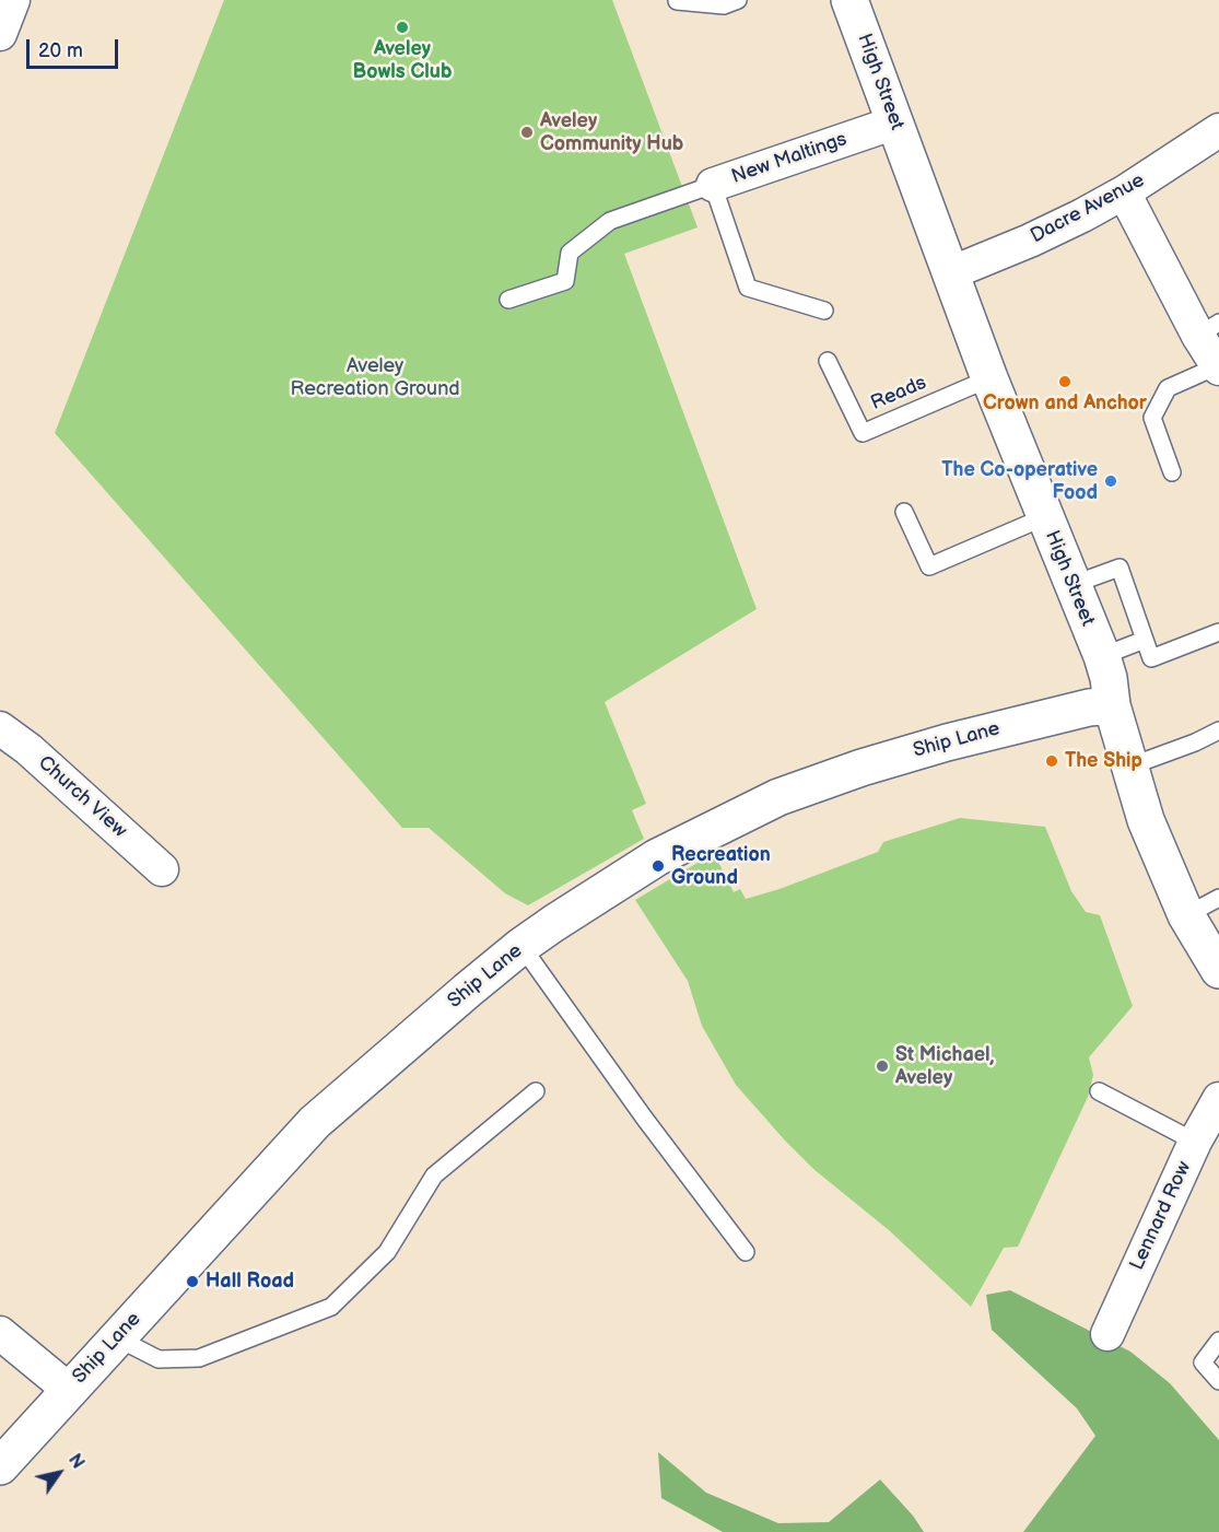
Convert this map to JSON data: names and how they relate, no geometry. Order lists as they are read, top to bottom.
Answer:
{
  "streets": {
    "street": [
      "High Street",
      "New Maltings",
      "Dacre Avenue",
      "Ship Lane",
      "Church View",
      "Lennard Row"
    ],
    "lane": ["Reads"]
  },
  "crossings": [
    ["High Street", "New Maltings"],
    ["High Street", "Dacre Avenue"],
    ["High Street", "Reads"],
    ["High Street", "Ship Lane"]
  ],
  "parks": ["Aveley Recreation Ground"],
  "places": [
    "Aveley Bowls Club",
    "Aveley Community Hub",
    "Crown and Anchor",
    "The Co-operative Food",
    "The Ship",
    "Recreation Ground",
    "St Michael, Aveley",
    "Hall Road"
  ],
  "scale_bar": "20 m",
  "north": "top right"
}
